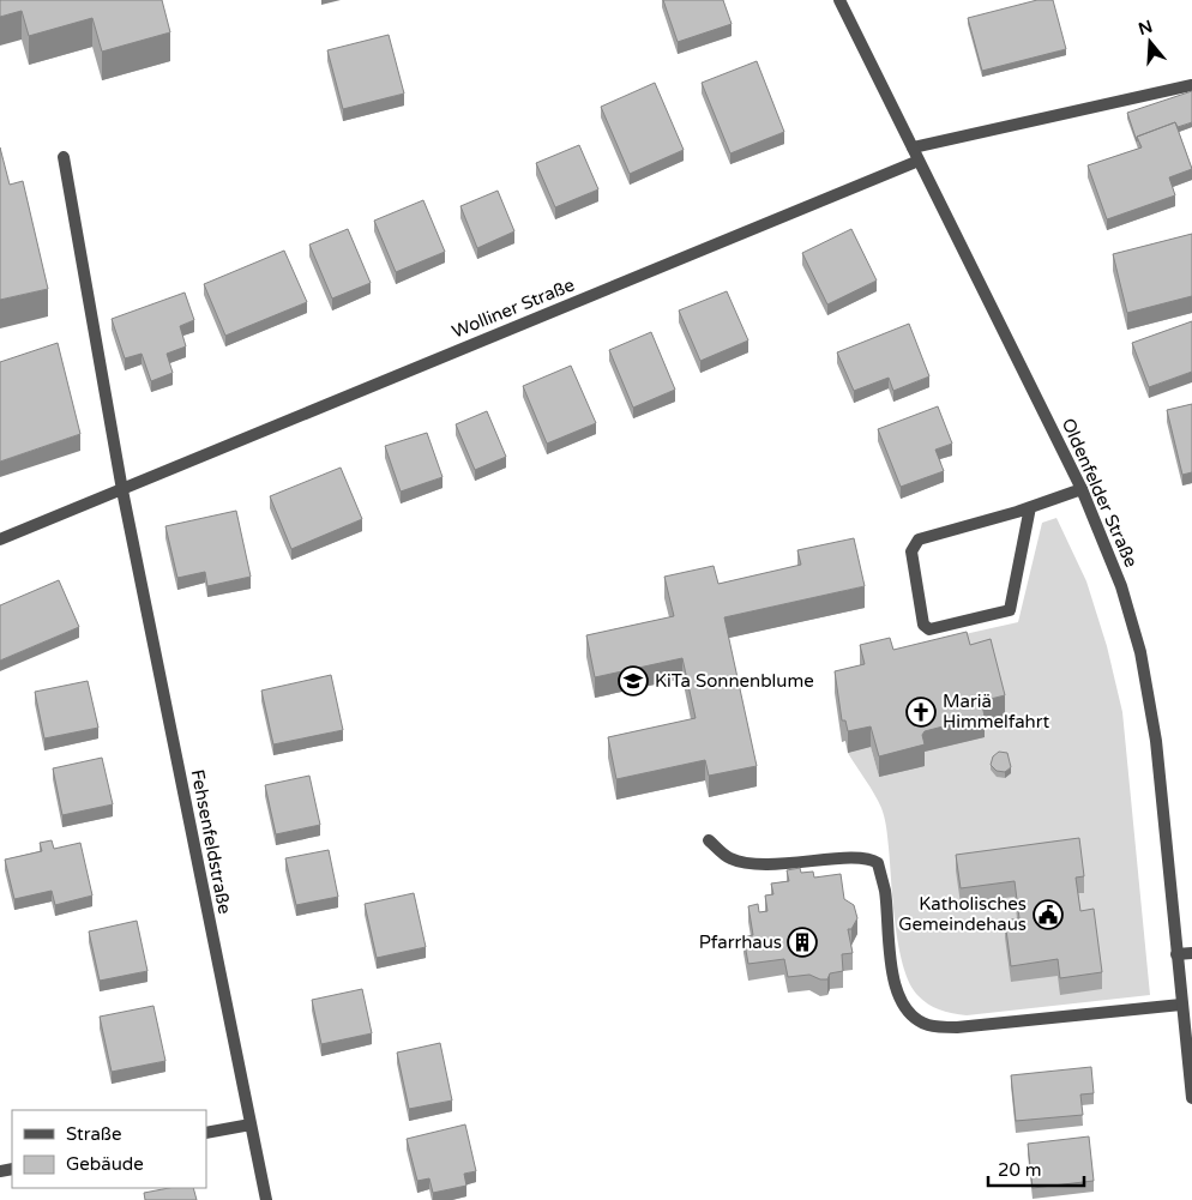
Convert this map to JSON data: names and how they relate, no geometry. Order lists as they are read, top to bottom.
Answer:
{
  "streets": {
    "street": ["Wolliner Straße", "Oldenfelder Straße", "Fehsenfeldstraße"]
  },
  "crossings": [
    ["Wolliner Straße", "Oldenfelder Straße"],
    ["Wolliner Straße", "Fehsenfeldstraße"]
  ],
  "places": {
    "school or university": ["KiTa Sonnenblume"],
    "church": ["Mariä Himmelfahrt"],
    "public building": ["Katholisches Gemeindehaus"],
    "building": ["Pfarrhaus"]
  },
  "legend": ["Straße", "Gebäude"],
  "scale_bar": "20 m",
  "north": "top"
}
